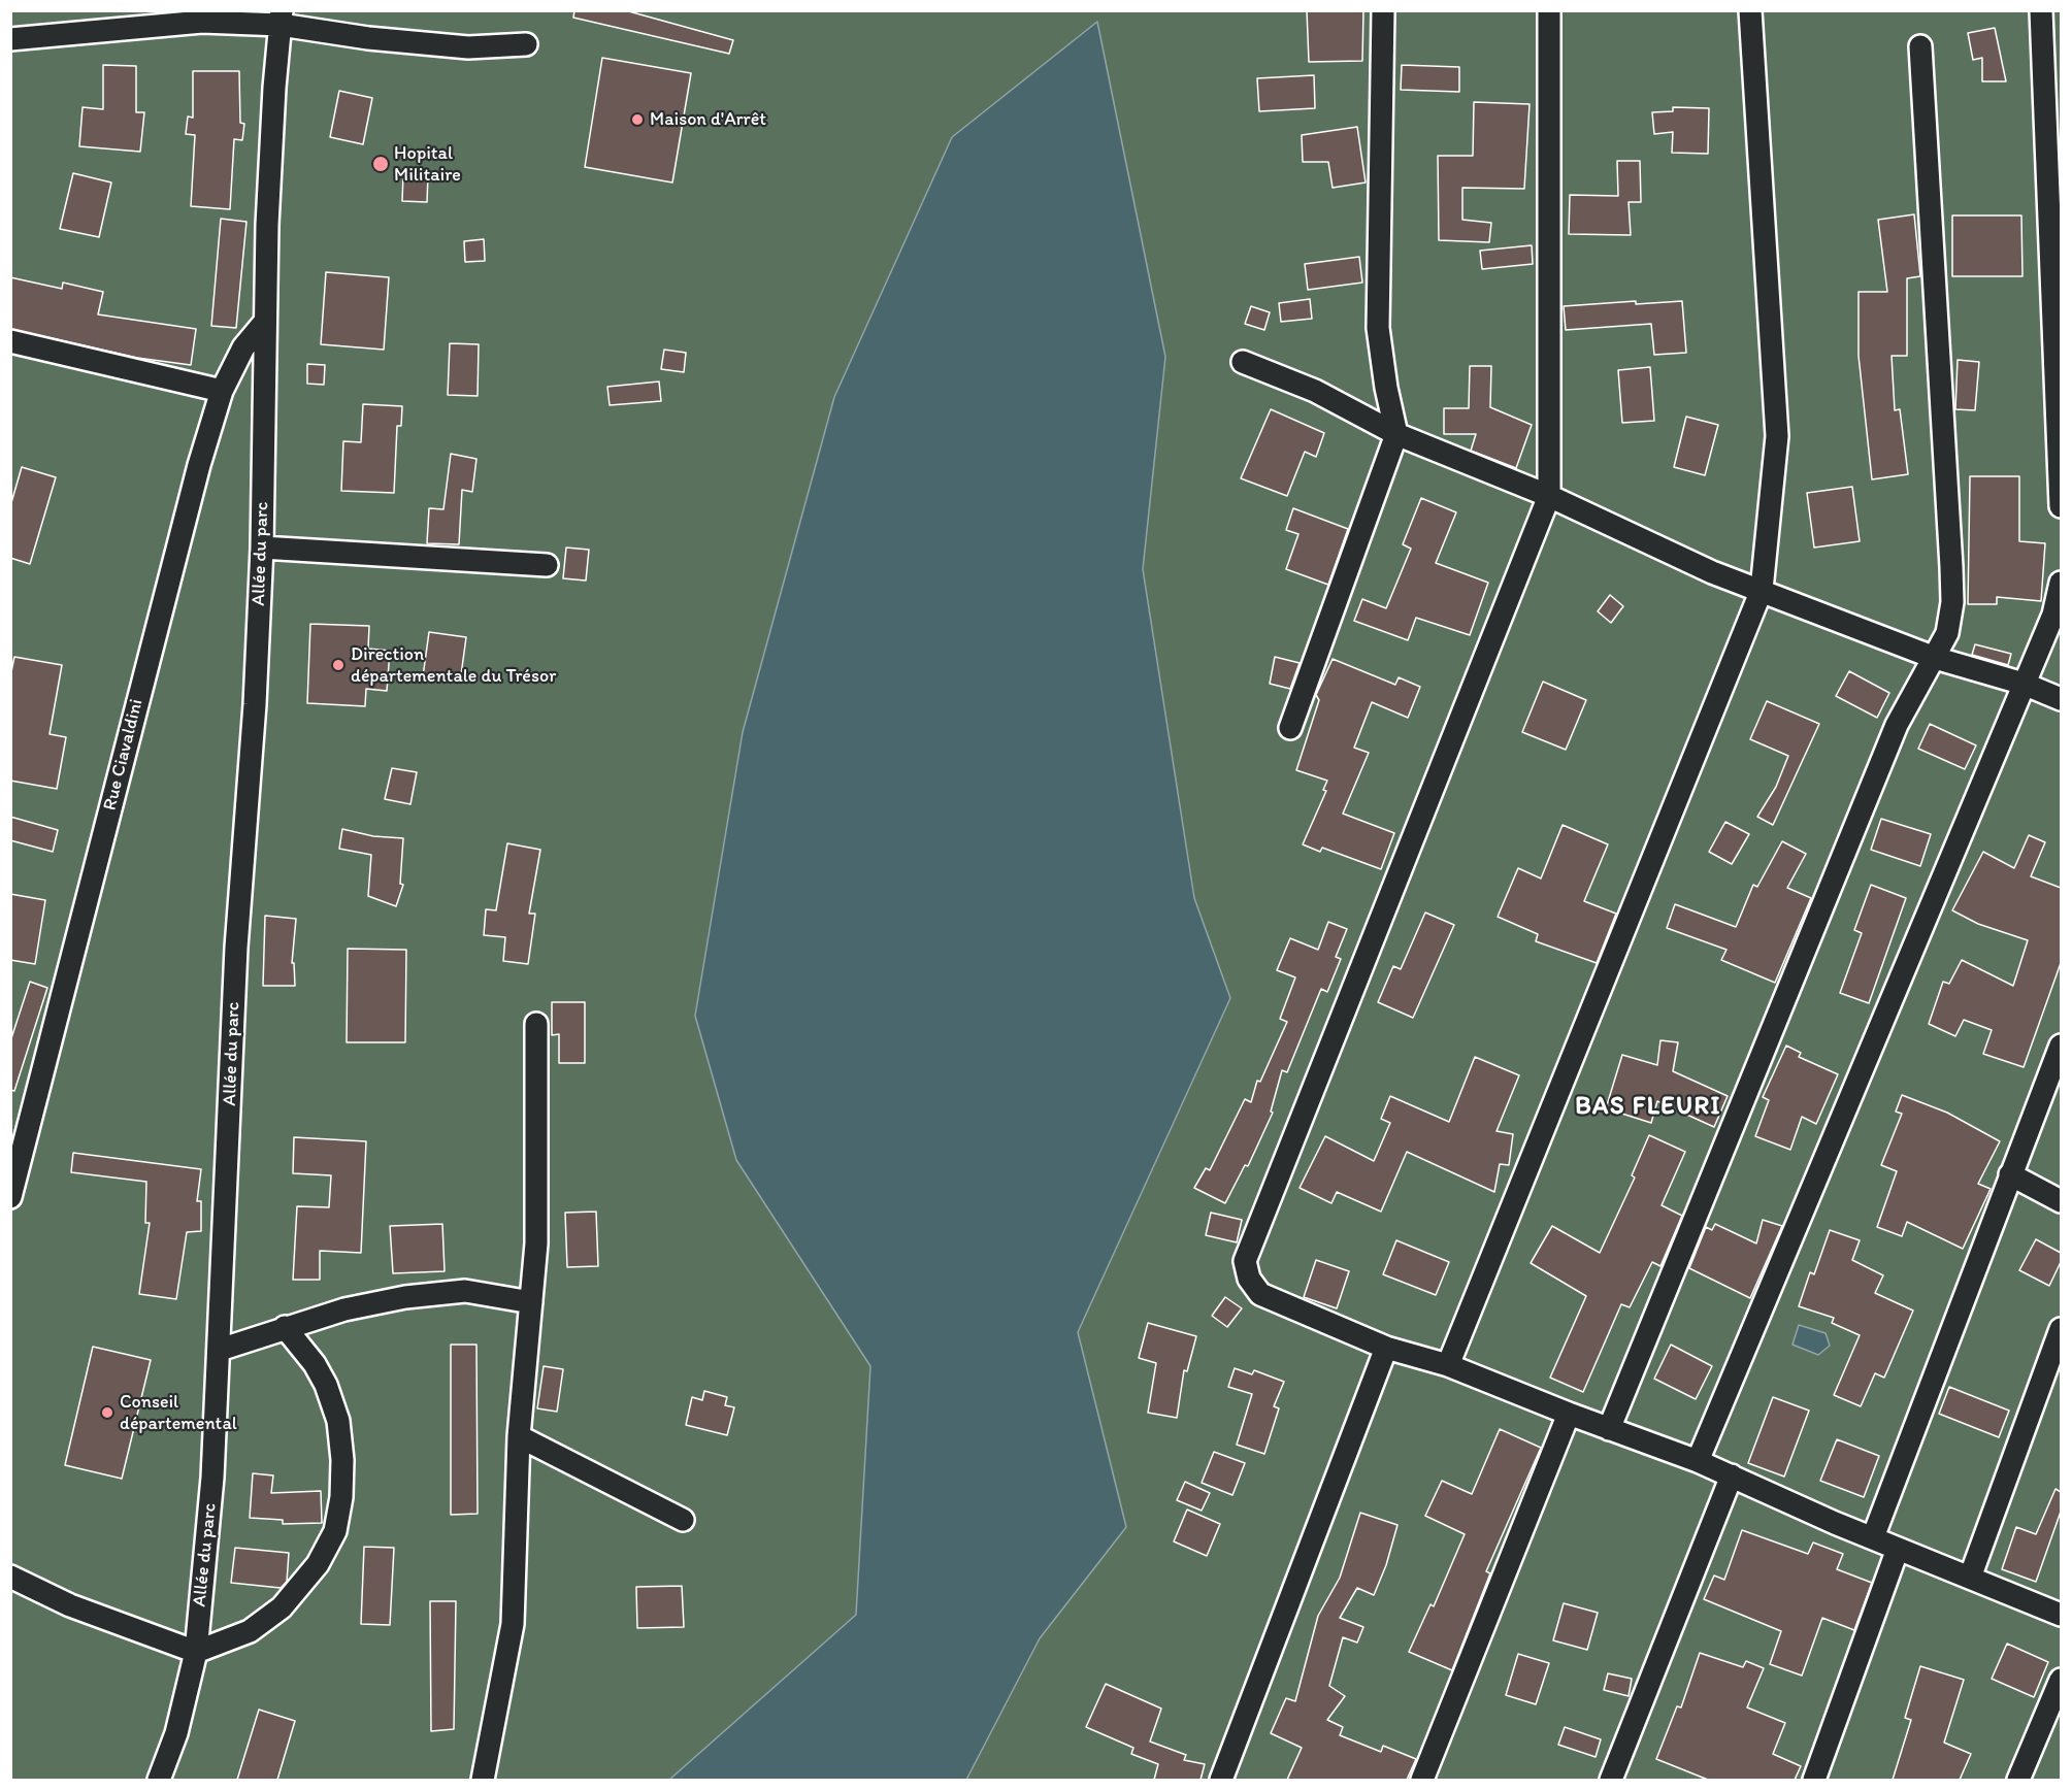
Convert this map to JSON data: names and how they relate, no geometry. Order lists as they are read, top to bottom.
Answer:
{
  "streets": {
    "street": ["Allée du parc", "Rue Ciavaldini"]
  },
  "crossings": [
    ["Allée du parc", "Rue Ciavaldini"]
  ],
  "districts": ["BAS FLEURI"],
  "places": [
    "Maison d'Arrêt",
    "Hopital Militaire",
    "Direction départementale du Trésor",
    "Conseil départemental"
  ]
}
